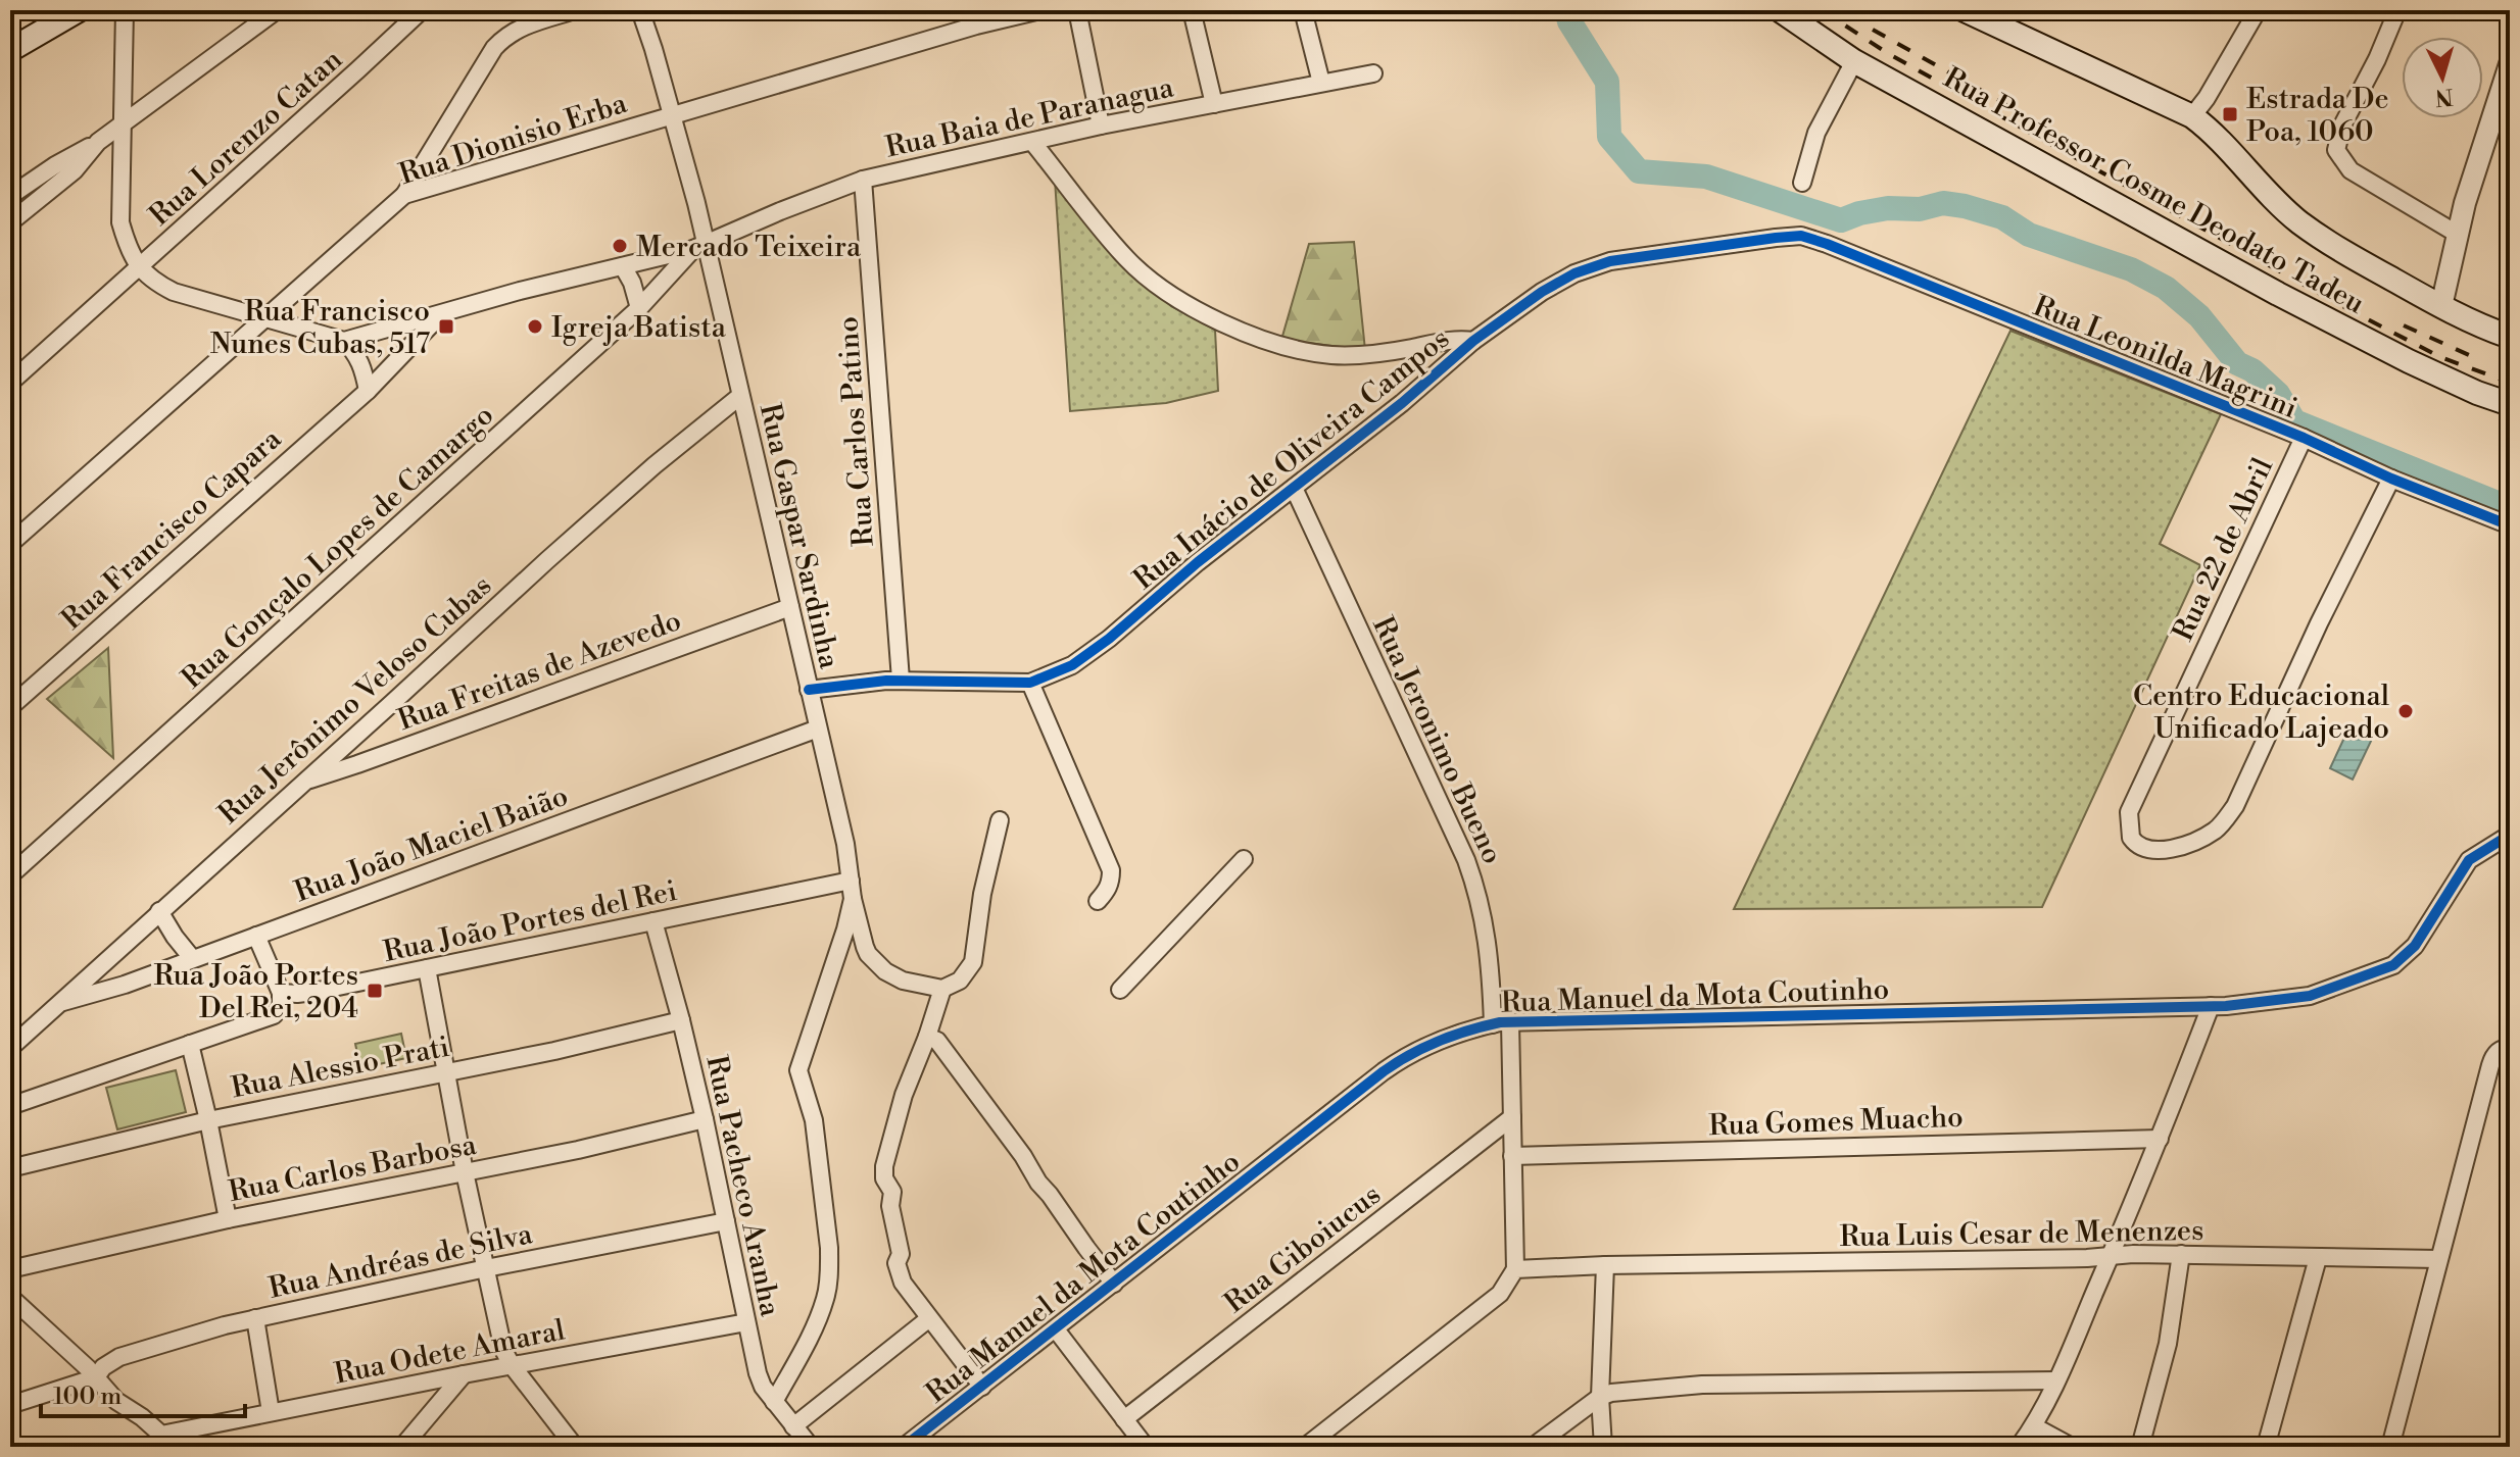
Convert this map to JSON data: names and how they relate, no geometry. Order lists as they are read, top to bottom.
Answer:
{
  "streets": {
    "main road": ["Rua Professor Cosme Deodato Tadeu"],
    "street": [
      "Rua Baia de Paranagua",
      "Rua Lorenzo Catan",
      "Rua Dionisio Erba",
      "Rua Leonilda Magrini",
      "Rua Carlos Patino",
      "Rua Inácio de Oliveira Campos",
      "Rua Francisco Capara",
      "Rua Gaspar Sardinha",
      "Rua Gonçalo Lopes de Camargo",
      "Rua 22 de Abril",
      "Rua Freitas de Azevedo",
      "Rua Jerônimo Veloso Cubas",
      "Rua Jeronimo Bueno",
      "Rua João Maciel Baião",
      "Rua João Portes del Rei",
      "Rua Manuel da Mota Coutinho",
      "Rua Alessio Prati",
      "Rua Gomes Muacho",
      "Rua Carlos Barbosa",
      "Rua Pacheco Aranha",
      "Rua Luis Cesar de Menenzes",
      "Rua Giboiucus",
      "Rua Andréas de Silva",
      "Rua Odete Amaral"
    ]
  },
  "crossings": [
    ["Rua Baia de Paranagua", "Rua Carlos Patino"],
    ["Rua Baia de Paranagua", "Rua Gaspar Sardinha"],
    ["Rua Baia de Paranagua", "Rua Gonçalo Lopes de Camargo"],
    ["Rua Dionisio Erba", "Rua Gaspar Sardinha"],
    ["Rua Leonilda Magrini", "Rua Inácio de Oliveira Campos"],
    ["Rua Leonilda Magrini", "Rua 22 de Abril"],
    ["Rua Carlos Patino", "Rua Inácio de Oliveira Campos"],
    ["Rua Inácio de Oliveira Campos", "Rua Gaspar Sardinha"],
    ["Rua Inácio de Oliveira Campos", "Rua Jeronimo Bueno"],
    ["Rua Gaspar Sardinha", "Rua Gonçalo Lopes de Camargo"],
    ["Rua Gaspar Sardinha", "Rua Freitas de Azevedo"],
    ["Rua Gaspar Sardinha", "Rua Jerônimo Veloso Cubas"],
    ["Rua Gaspar Sardinha", "Rua João Maciel Baião"],
    ["Rua Gaspar Sardinha", "Rua João Portes del Rei"],
    ["Rua Gaspar Sardinha", "Rua Pacheco Aranha"],
    ["Rua Freitas de Azevedo", "Rua Jerônimo Veloso Cubas"],
    ["Rua Jerônimo Veloso Cubas", "Rua João Maciel Baião"],
    ["Rua Jeronimo Bueno", "Rua Manuel da Mota Coutinho"],
    ["Rua João Portes del Rei", "Rua Pacheco Aranha"],
    ["Rua Alessio Prati", "Rua Pacheco Aranha"],
    ["Rua Carlos Barbosa", "Rua Pacheco Aranha"],
    ["Rua Pacheco Aranha", "Rua Andréas de Silva"],
    ["Rua Pacheco Aranha", "Rua Odete Amaral"],
    ["Rua Andréas de Silva", "Rua Odete Amaral"]
  ],
  "places": {
    "transit": ["Estrada De Poa, 1060", "Rua Francisco Nunes Cubas, 517", "Rua João Portes Del Rei, 204"],
    "other": ["Mercado Teixeira", "Igreja Batista", "Centro Educacional Unificado Lajeado"]
  },
  "scale_bar": "100 m",
  "north": "bottom"
}
